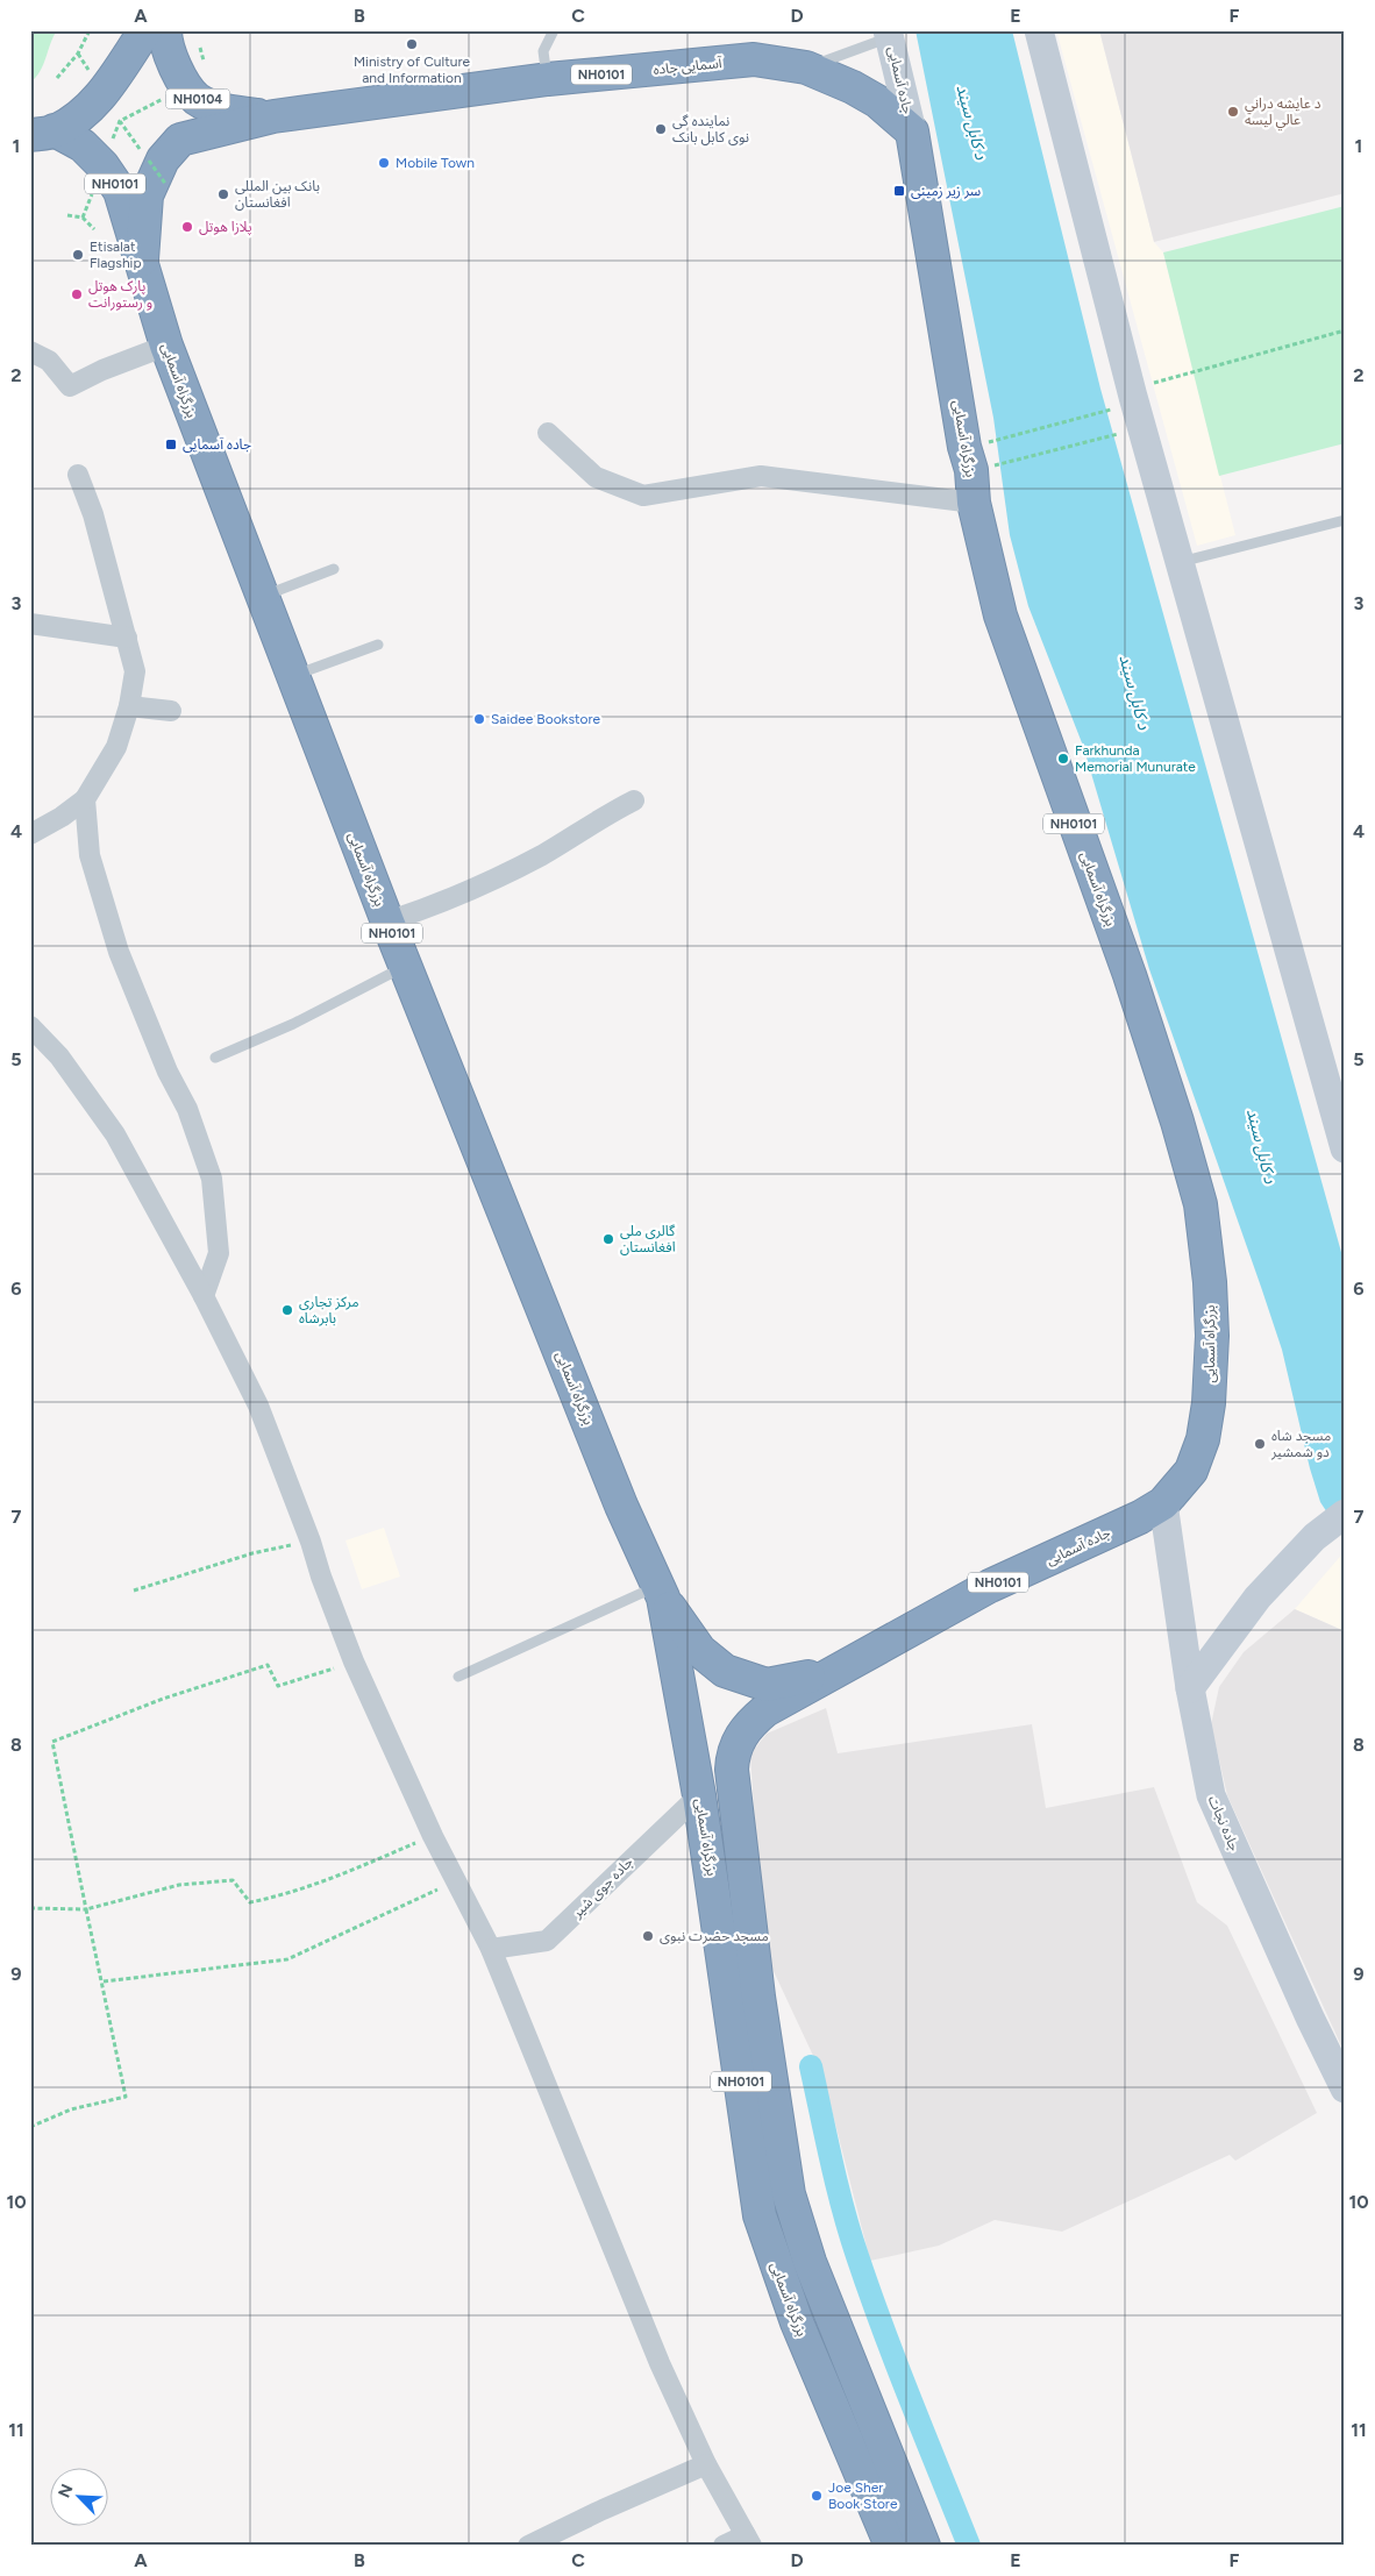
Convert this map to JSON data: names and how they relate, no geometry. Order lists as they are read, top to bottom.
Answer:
{
  "streets": {
    "highway": [
      "آسمایی جاده",
      "NH0101",
      "جاده آسمایی",
      "NH0104",
      "بزرگراه آسمایی"
    ],
    "main road": ["جاده نجات"],
    "street": ["جاده جوی شیر"]
  },
  "crossings": [
    ["آسمایی جاده", "NH0101"],
    ["آسمایی جاده", "جاده آسمایی"],
    ["آسمایی جاده", "NH0104"],
    ["آسمایی جاده", "بزرگراه آسمایی"],
    ["NH0101", "جاده آسمایی"],
    ["NH0101", "NH0104"],
    ["NH0101", "بزرگراه آسمایی"],
    ["جاده آسمایی", "بزرگراه آسمایی"],
    ["جاده آسمایی", "جاده نجات"],
    ["بزرگراه آسمایی", "جاده نجات"],
    ["بزرگراه آسمایی", "جاده جوی شیر"]
  ],
  "water": ["د کابل سيند"],
  "places": {
    "other": [
      "Ministry of Culture and Information",
      "د عایشه دراني عالي لیسه",
      "نماینده گی نوی کابل بانک",
      "Mobile Town",
      "بانک بین المللی افغانستان",
      "پلازا هوتل",
      "Etisalat Flagship",
      "پارک هوتل و رستورانت",
      "Saidee Bookstore",
      "Farkhunda Memorial Munurate",
      "گالری ملی افغانستان",
      "مرکز تجاری بابرشاه",
      "مسجد شاه دو شمشیر",
      "مسجد حضرت نبوی",
      "Joe Sher Book Store"
    ],
    "transit": ["سر زیر زمینی", "جاده آسمایی"]
  },
  "north": "top left",
  "grid": {
    "columns": [
      "A",
      "B",
      "C",
      "D",
      "E",
      "F"
    ],
    "rows": [
      "1",
      "2",
      "3",
      "4",
      "5",
      "6",
      "7",
      "8",
      "9",
      "10",
      "11"
    ]
  }
}
